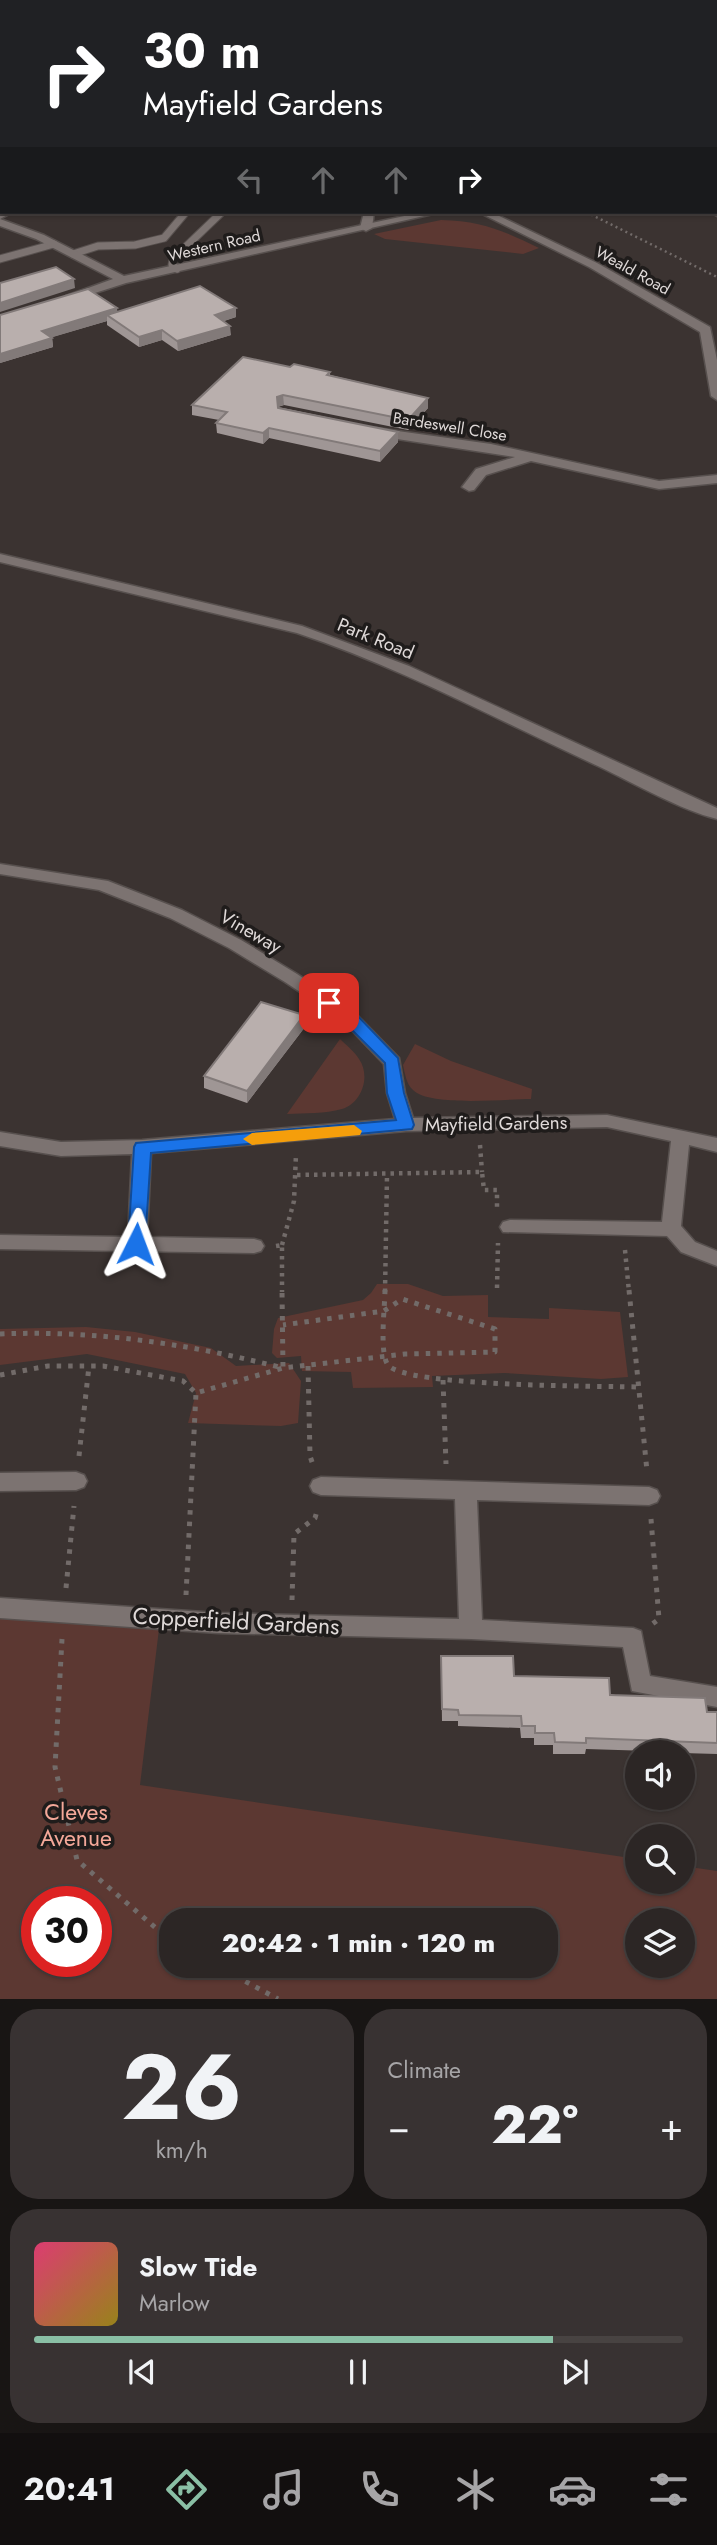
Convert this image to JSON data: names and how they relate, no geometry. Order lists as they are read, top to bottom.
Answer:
{
  "streets": {
    "street": [
      "Western Road",
      "Weald Road",
      "Bardeswell Close",
      "Park Road",
      "Vineway",
      "Mayfield Gardens",
      "Copperfield Gardens"
    ]
  },
  "crossings": [
    ["Vineway", "Mayfield Gardens"]
  ],
  "parks": ["Cleves Avenue"],
  "page": {
    "turn": ["30 m", "Mayfield Gardens"],
    "limit": "30",
    "trip": "20:42 · 1 min · 120 m",
    "tile": [
      ["26", "km/h"],
      "Climate"
    ],
    "heat": ["−", "22°", "+"],
    "song": ["Slow Tide", "Marlow"],
    "tabs": "20:41"
  }
}
